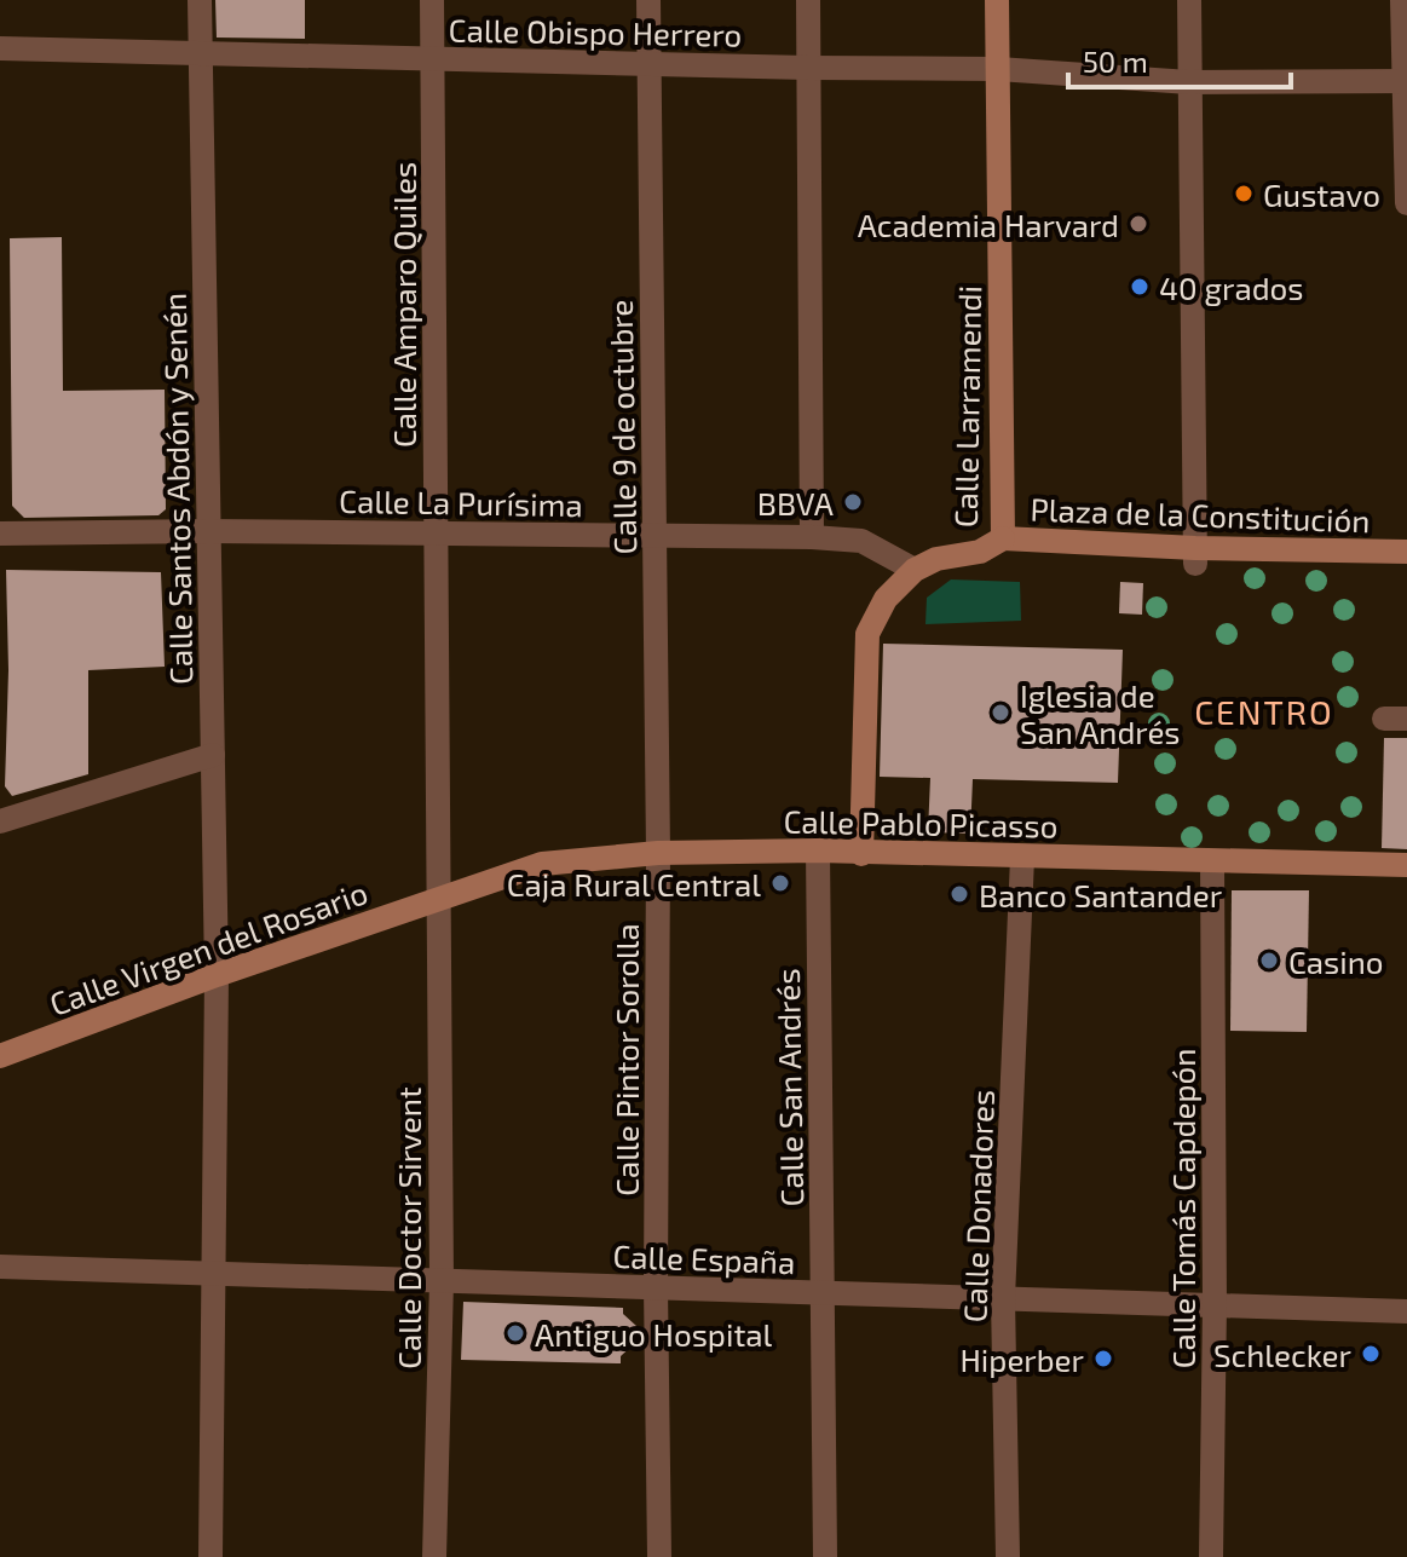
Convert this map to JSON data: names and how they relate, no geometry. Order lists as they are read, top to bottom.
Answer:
{
  "streets": {
    "main road": [
      "Calle Larramendi",
      "Plaza de la Constitución",
      "Calle Pablo Picasso",
      "Calle Virgen del Rosario"
    ],
    "street": [
      "Calle Obispo Herrero",
      "Calle Amparo Quiles",
      "Calle 9 de octubre",
      "Calle Santos Abdón y Senén",
      "Calle La Purísima",
      "Calle Pintor Sorolla",
      "Calle San Andrés",
      "Calle Donadores",
      "Calle Tomás Capdepón",
      "Calle Doctor Sirvent",
      "Calle España"
    ]
  },
  "crossings": [
    ["Calle Obispo Herrero", "Calle Amparo Quiles"],
    ["Calle Obispo Herrero", "Calle Larramendi"],
    ["Calle Obispo Herrero", "Calle 9 de octubre"],
    ["Calle Obispo Herrero", "Calle Santos Abdón y Senén"],
    ["Calle Amparo Quiles", "Calle La Purísima"],
    ["Calle Amparo Quiles", "Calle Pablo Picasso"],
    ["Calle Amparo Quiles", "Calle Virgen del Rosario"],
    ["Calle Amparo Quiles", "Calle Doctor Sirvent"],
    ["Calle Larramendi", "Calle La Purísima"],
    ["Calle Larramendi", "Plaza de la Constitución"],
    ["Calle Larramendi", "Calle Pablo Picasso"],
    ["Calle 9 de octubre", "Calle La Purísima"],
    ["Calle 9 de octubre", "Calle Pablo Picasso"],
    ["Calle 9 de octubre", "Calle Pintor Sorolla"],
    ["Calle Santos Abdón y Senén", "Calle La Purísima"],
    ["Calle Santos Abdón y Senén", "Calle Virgen del Rosario"],
    ["Calle Santos Abdón y Senén", "Calle España"],
    ["Calle Pablo Picasso", "Calle Virgen del Rosario"],
    ["Calle Pablo Picasso", "Calle Pintor Sorolla"],
    ["Calle Pablo Picasso", "Calle San Andrés"],
    ["Calle Pablo Picasso", "Calle Donadores"],
    ["Calle Pablo Picasso", "Calle Tomás Capdepón"],
    ["Calle Pablo Picasso", "Calle Doctor Sirvent"],
    ["Calle Virgen del Rosario", "Calle Doctor Sirvent"],
    ["Calle Pintor Sorolla", "Calle España"],
    ["Calle San Andrés", "Calle España"],
    ["Calle Donadores", "Calle España"],
    ["Calle Tomás Capdepón", "Calle España"],
    ["Calle Doctor Sirvent", "Calle España"]
  ],
  "districts": ["CENTRO"],
  "places": [
    "Gustavo",
    "Academia Harvard",
    "40 grados",
    "BBVA",
    "Iglesia de San Andrés",
    "Caja Rural Central",
    "Banco Santander",
    "Casino",
    "Antiguo Hospital",
    "Schlecker",
    "Hiperber"
  ],
  "scale_bar": "50 m"
}
